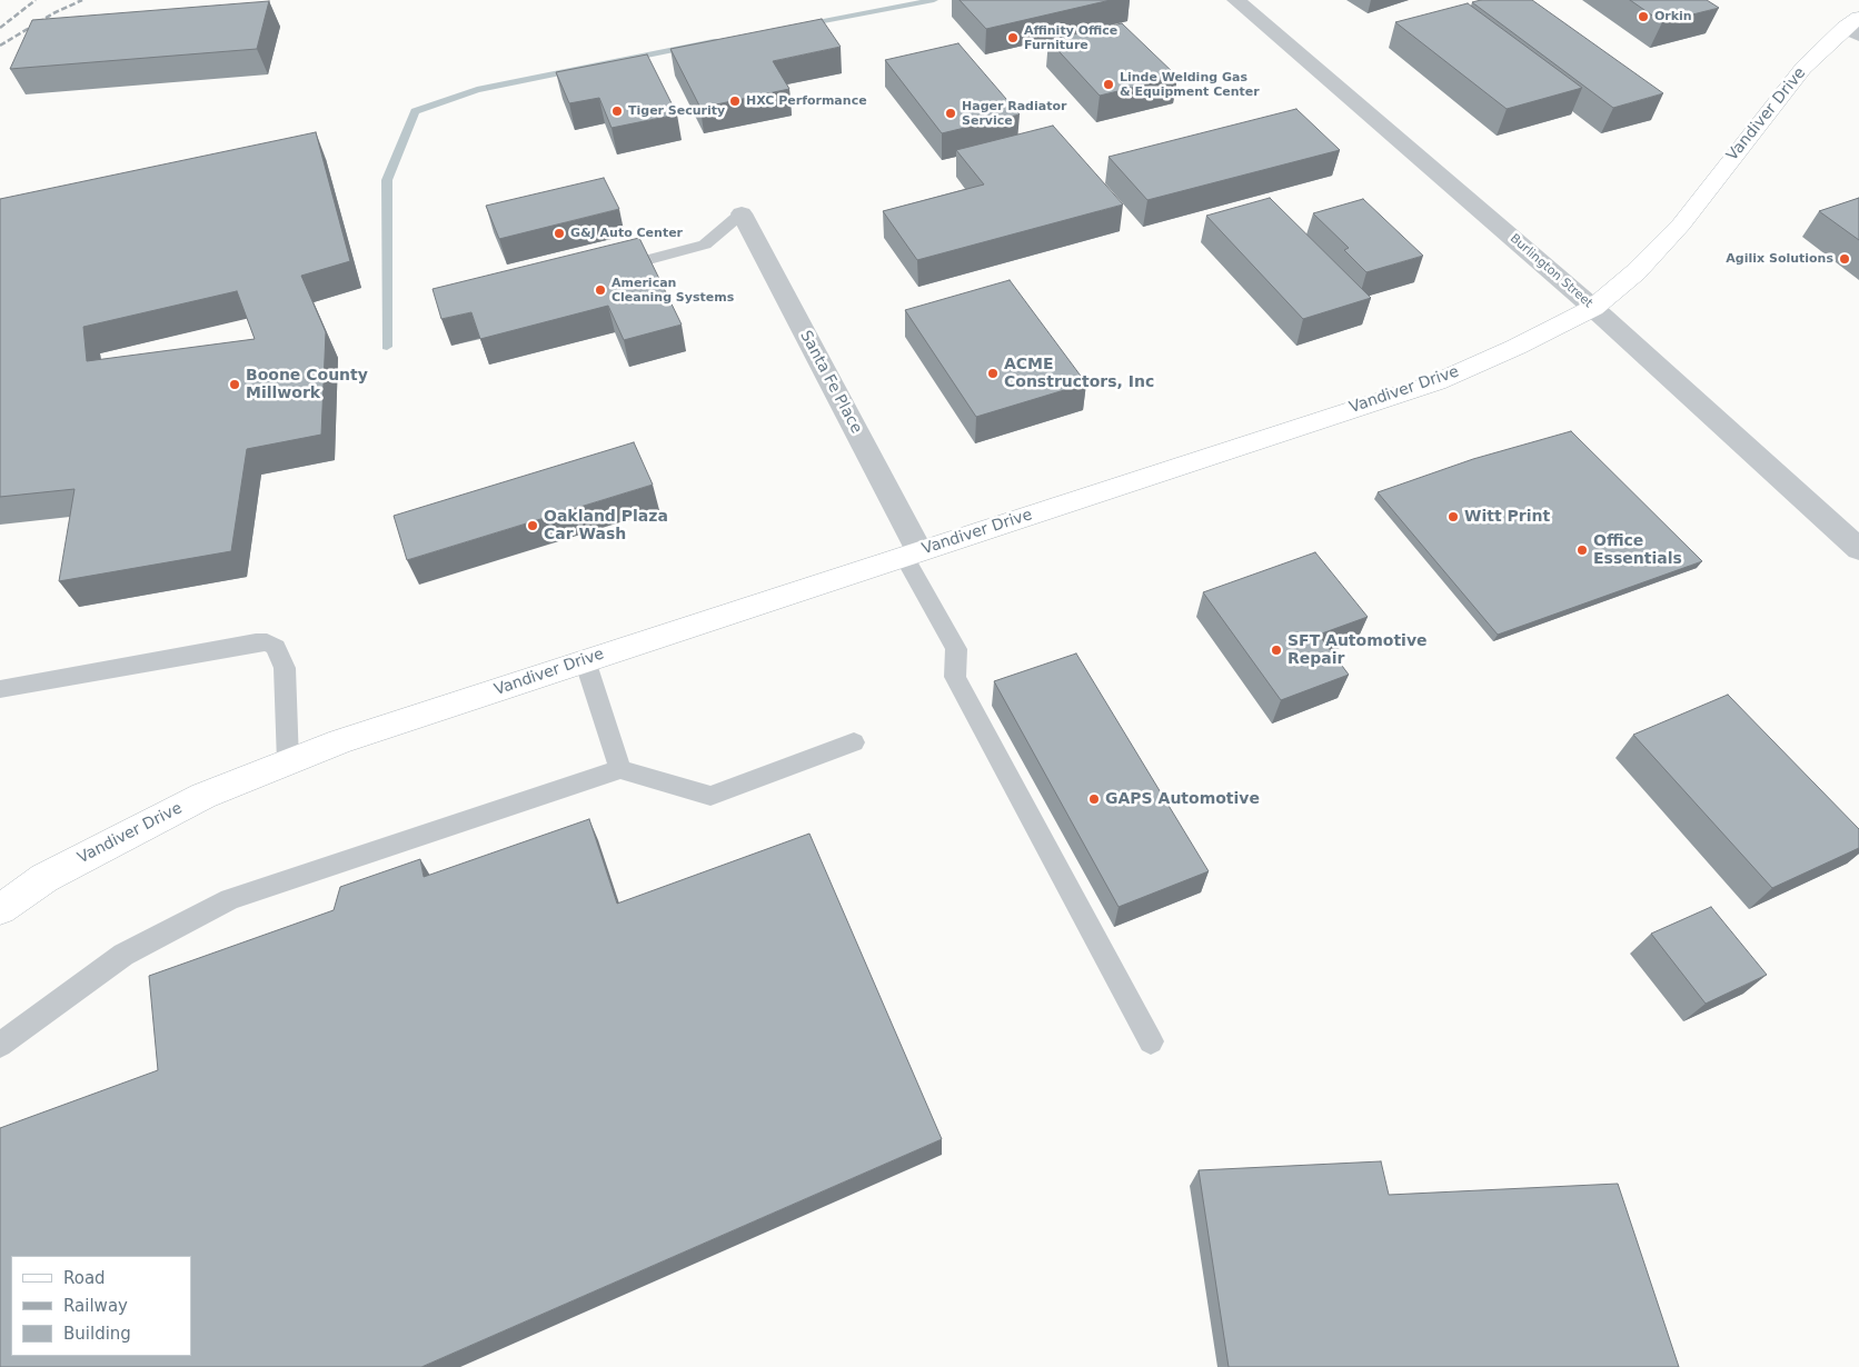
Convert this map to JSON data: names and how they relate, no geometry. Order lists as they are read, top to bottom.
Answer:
{
  "streets": {
    "main road": ["Vandiver Drive"],
    "street": ["Burlington Street", "Santa Fe Place"]
  },
  "crossings": [
    ["Vandiver Drive", "Burlington Street"],
    ["Vandiver Drive", "Santa Fe Place"]
  ],
  "places": [
    "Orkin",
    "Affinity Office Furniture",
    "Linde Welding Gas & Equipment Center",
    "HXC Performance",
    "Tiger Security",
    "Hager Radiator Service",
    "G&J Auto Center",
    "Agilix Solutions",
    "American Cleaning Systems",
    "ACME Constructors, Inc",
    "Boone County Millwork",
    "Witt Print",
    "Oakland Plaza Car Wash",
    "Office Essentials",
    "SFT Automotive Repair",
    "GAPS Automotive"
  ],
  "legend": ["Road", "Railway", "Building"]
}
